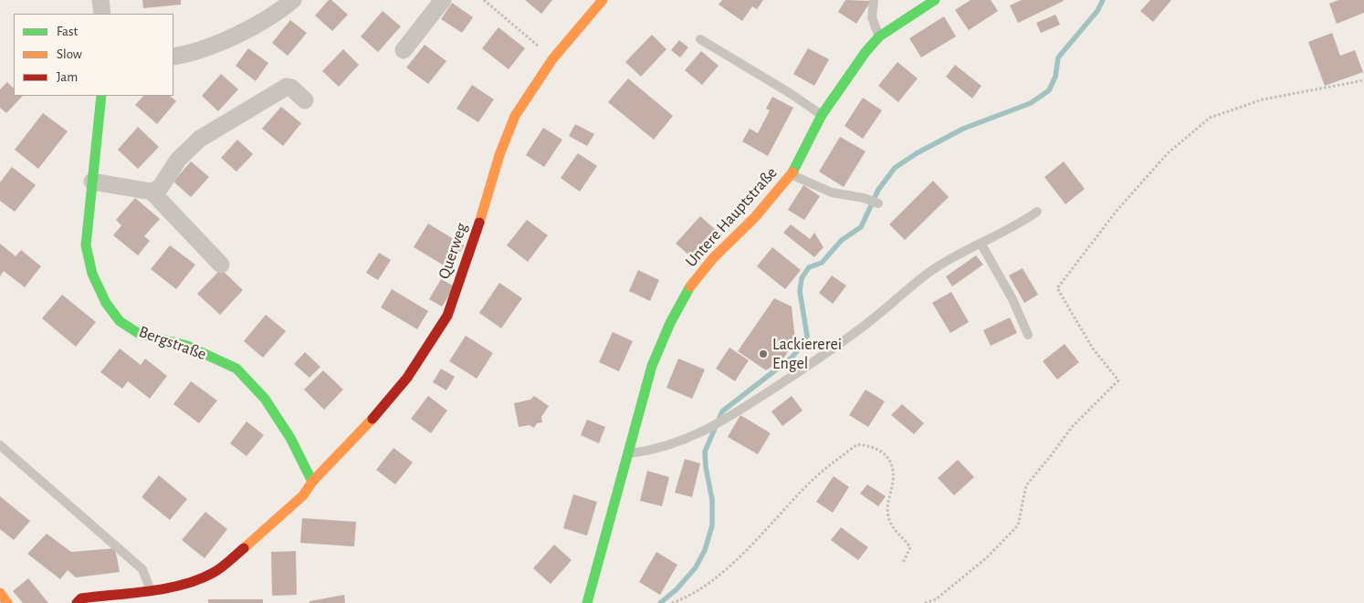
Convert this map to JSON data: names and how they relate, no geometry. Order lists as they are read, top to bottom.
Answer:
{
  "streets": {
    "street": ["Untere Hauptstraße", "Querweg", "Bergstraße"]
  },
  "crossings": [
    ["Querweg", "Bergstraße"]
  ],
  "places": ["Lackiererei Engel"],
  "legend": ["Fast", "Slow", "Jam"]
}
